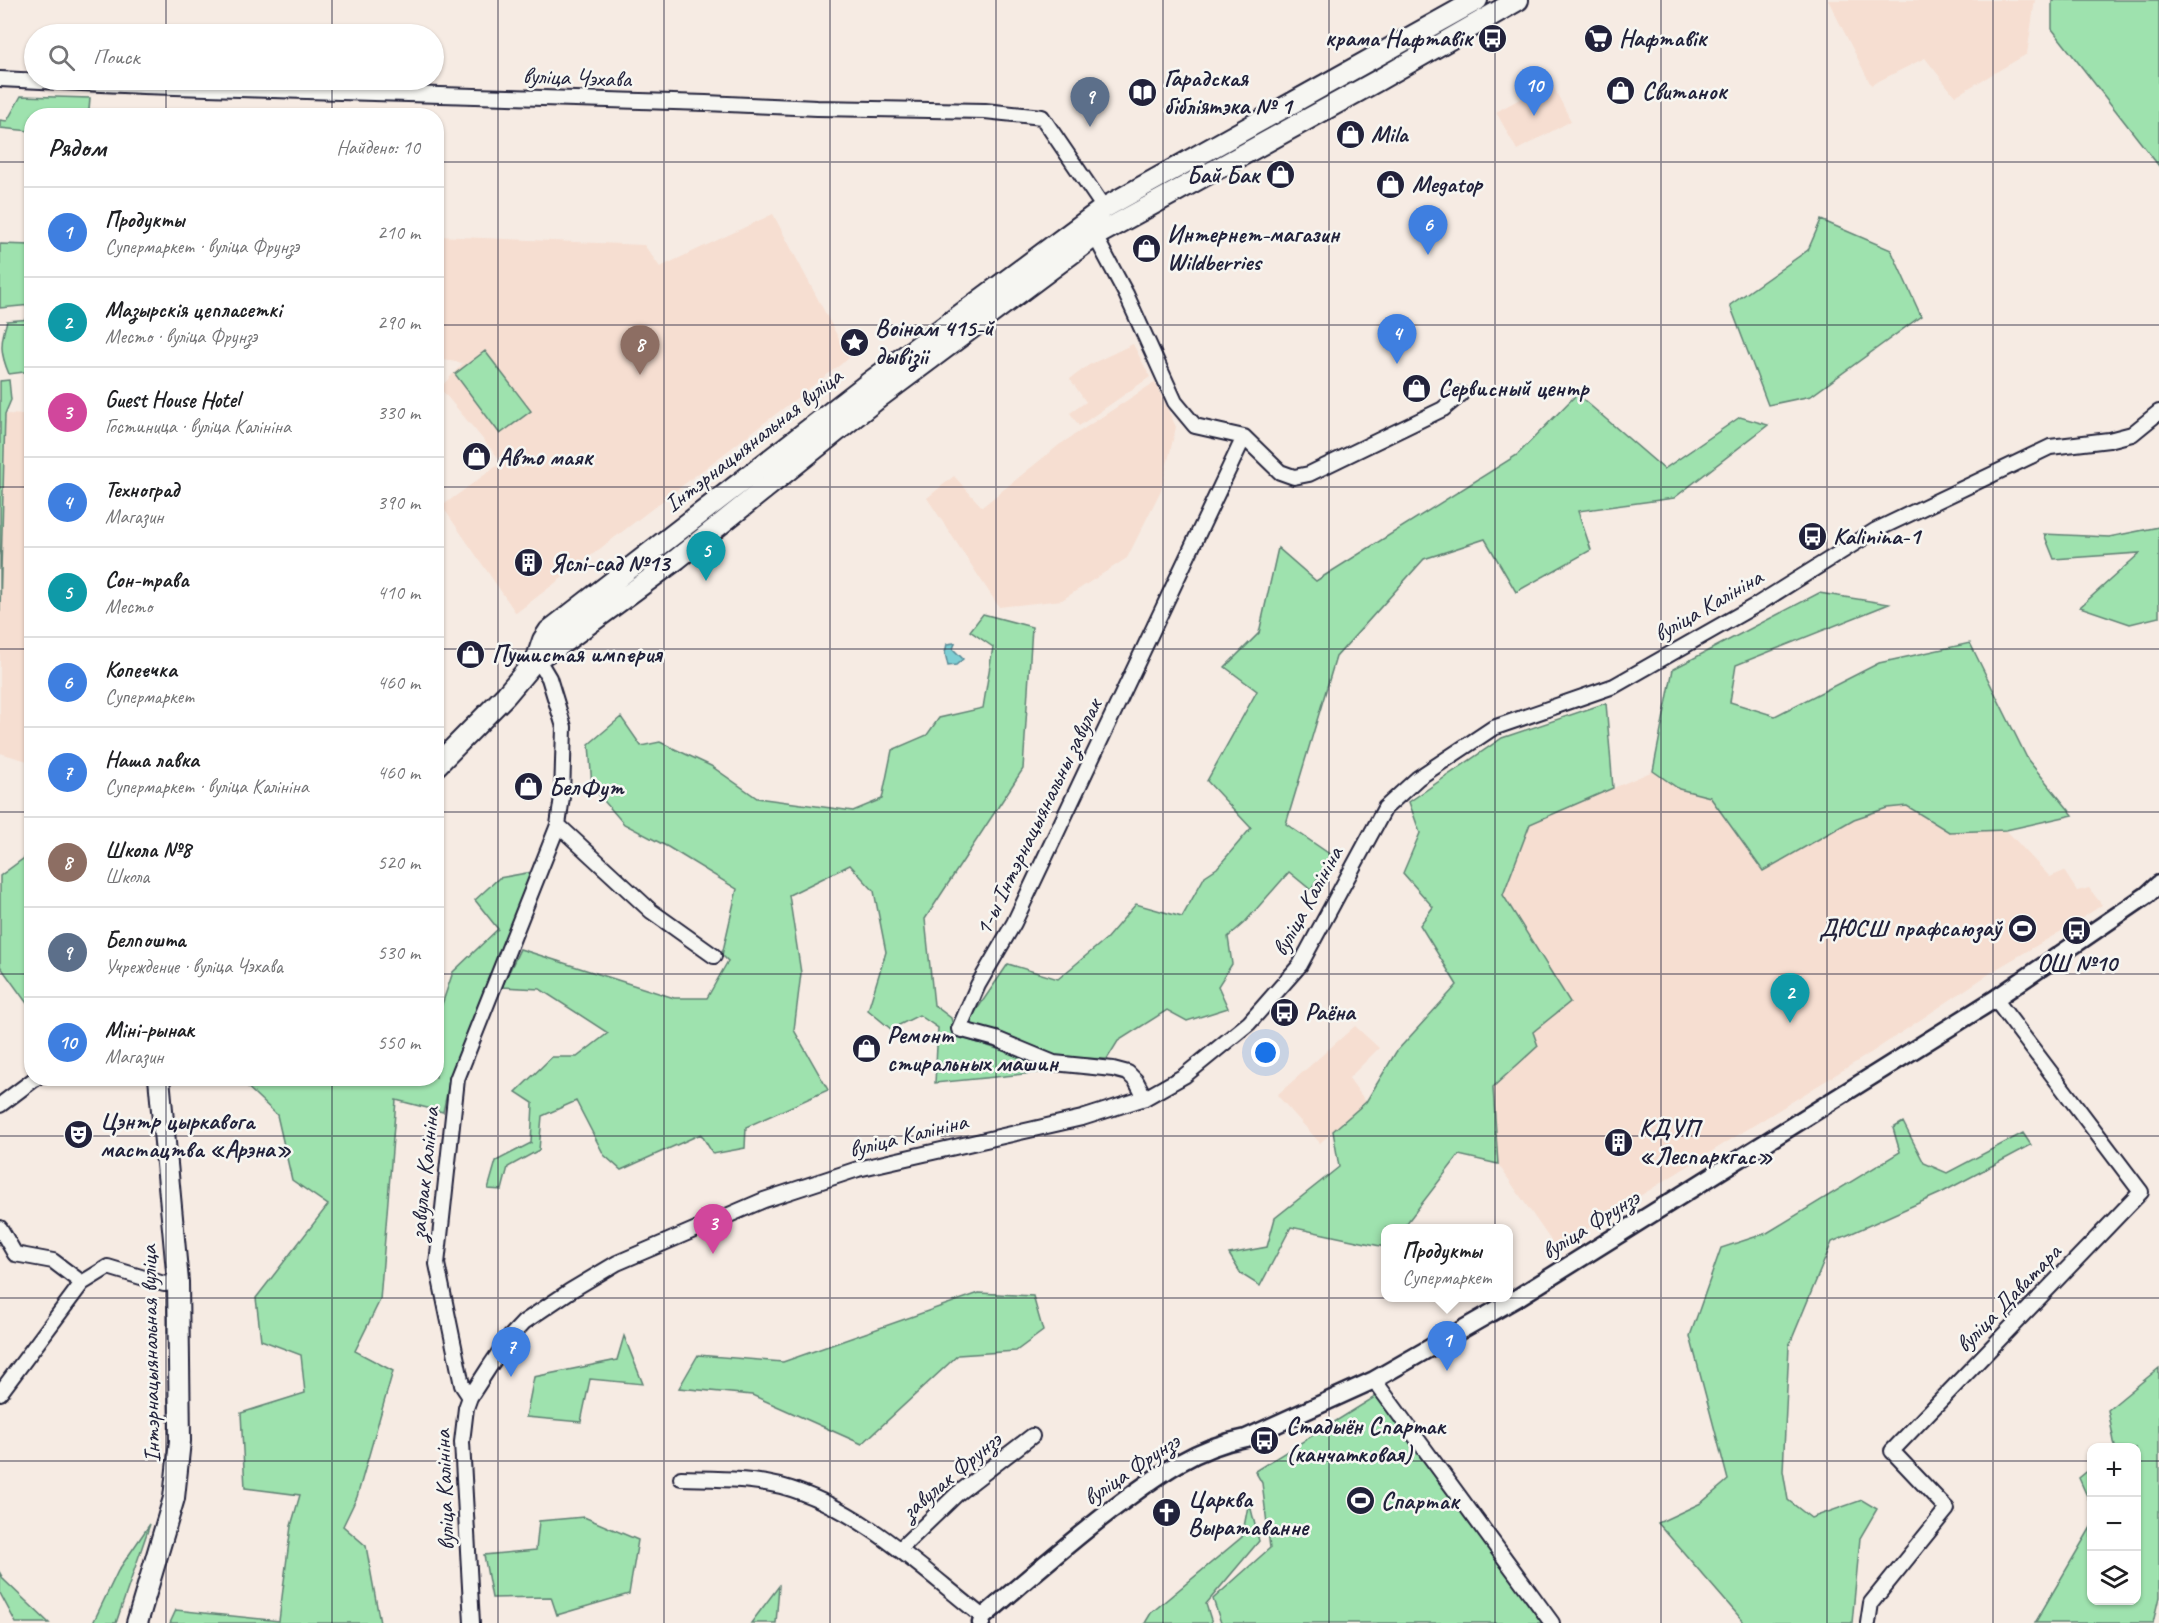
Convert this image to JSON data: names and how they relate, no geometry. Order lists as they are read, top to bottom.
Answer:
{
  "streets": {
    "main road": ["Інтэрнацыянальная вуліца"],
    "street": [
      "вуліца Чэхава",
      "вуліца Калініна",
      "1-ы Інтэрнацыянальны завулак",
      "завулак Калініна",
      "вуліца Фрунзэ",
      "вуліца Даватара",
      "завулак Фрунзэ"
    ]
  },
  "crossings": [
    ["вуліца Чэхава", "Інтэрнацыянальная вуліца"],
    ["Інтэрнацыянальная вуліца", "завулак Калініна"],
    ["вуліца Калініна", "1-ы Інтэрнацыянальны завулак"],
    ["вуліца Калініна", "завулак Калініна"],
    ["вуліца Фрунзэ", "вуліца Даватара"],
    ["вуліца Фрунзэ", "завулак Фрунзэ"]
  ],
  "places": {
    "bus stop": [
      "крама Нафтавік",
      "Kalinina-1",
      "ОШ №10",
      "Раёна",
      "Стадыён Спартак (канчатковая)"
    ],
    "supermarket": ["Нафтавік"],
    "shop": [
      "Свитанок",
      "Mila",
      "Бай Бак",
      "Megatop",
      "Интернет-магазин Wildberries",
      "Сервисный центр",
      "Авто маяк",
      "Пушистая империя",
      "БелФут",
      "Ремонт стиральных машин"
    ],
    "library": ["Гарадская бібліятэка № 1"],
    "place": ["Воінам 415-й дывізіі"],
    "building": ["Яслі-сад №13", "КДУП «Леспаркгас»"],
    "sports": ["ДЮСШ прафсаюзаў", "Спартак"],
    "theatre": ["Цэнтр цыркавога мастацтва «Арэна»"],
    "church": ["Царква Выратаванне"]
  },
  "page": {
    "search": "Поиск",
    "pins": [
      "10",
      "9",
      "6",
      "4",
      "8",
      "5",
      "2",
      "3",
      "1",
      "7"
    ],
    "heading": ["Рядом", "Найдено: 10"],
    "list": [
      {
        "mark": "1",
        "name": "Продукты",
        "note": "Супермаркет · вуліца Фрунзэ",
        "value": "210 m"
      },
      {
        "mark": "2",
        "name": "Мазырскія цепласеткі",
        "note": "Место · вуліца Фрунзэ",
        "value": "290 m"
      },
      {
        "mark": "3",
        "name": "Guest House Hotel",
        "note": "Гостиница · вуліца Калініна",
        "value": "330 m"
      },
      {
        "mark": "4",
        "name": "Техноград",
        "note": "Магазин",
        "value": "390 m"
      },
      {
        "mark": "5",
        "name": "Сон-трава",
        "note": "Место",
        "value": "410 m"
      },
      {
        "mark": "6",
        "name": "Копеечка",
        "note": "Супермаркет",
        "value": "460 m"
      },
      {
        "mark": "7",
        "name": "Наша лавка",
        "note": "Супермаркет · вуліца Калініна",
        "value": "460 m"
      },
      {
        "mark": "8",
        "name": "Школа №8",
        "note": "Школа",
        "value": "520 m"
      },
      {
        "mark": "9",
        "name": "Белпошта",
        "note": "Учреждение · вуліца Чэхава",
        "value": "530 m"
      },
      {
        "mark": "10",
        "name": "Міні-рынак",
        "note": "Магазин",
        "value": "550 m"
      }
    ],
    "popup": ["Продукты", "Супермаркет"],
    "map_buttons": ["+", "−"]
  }
}
